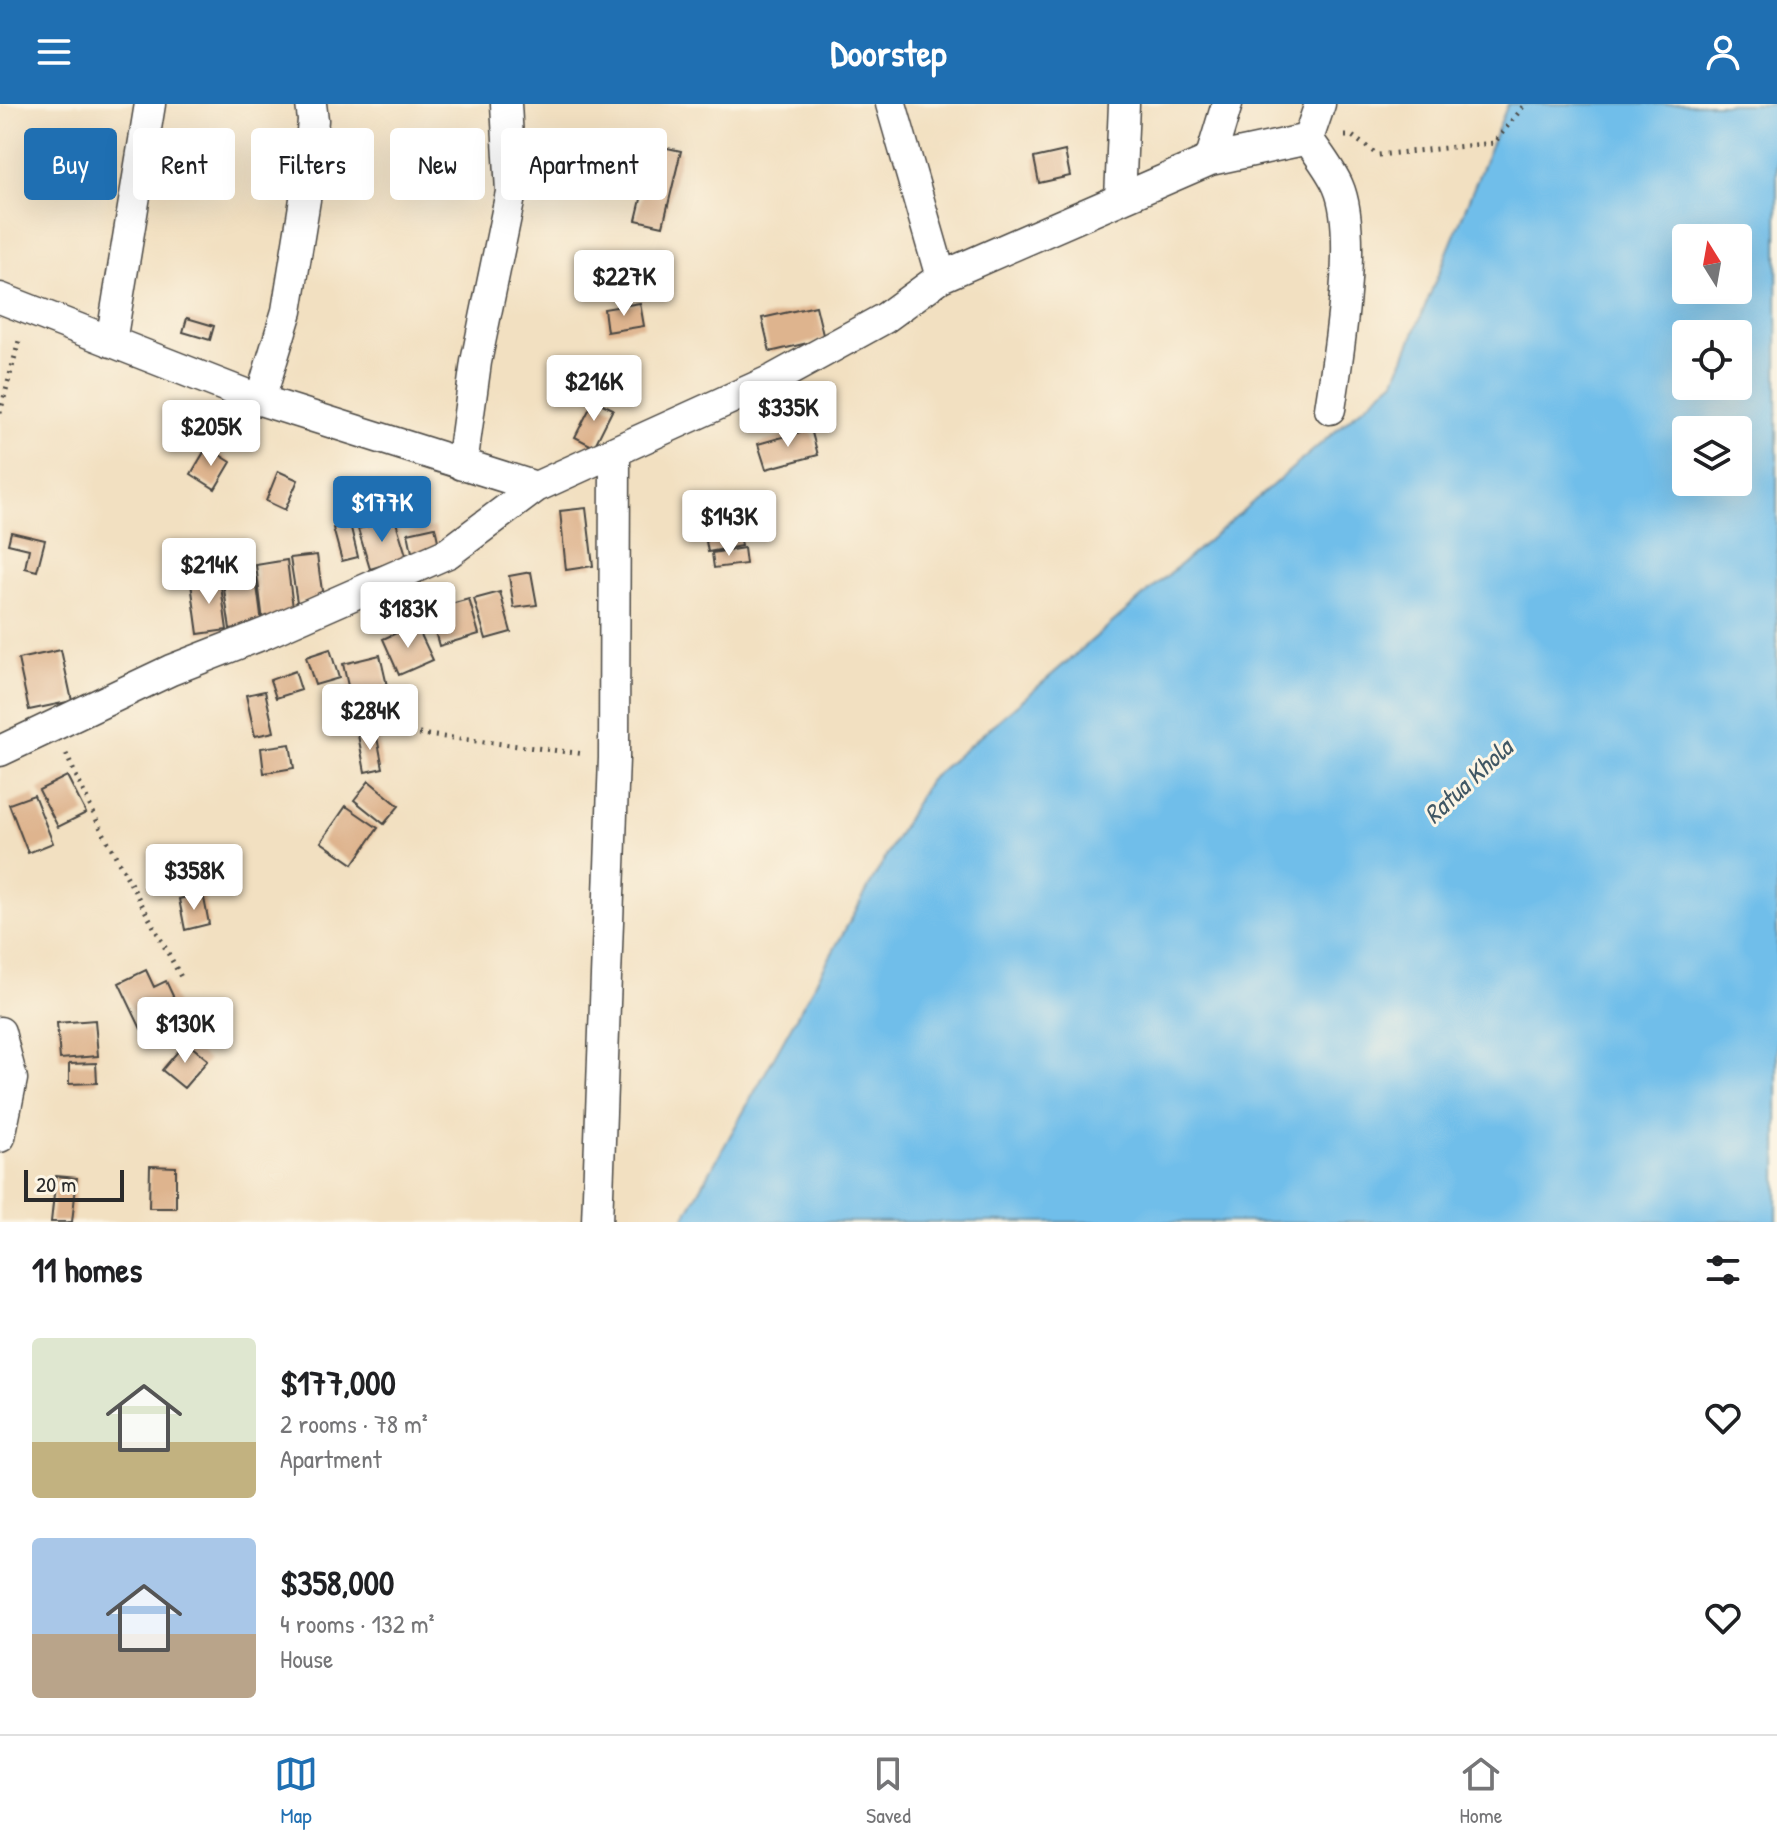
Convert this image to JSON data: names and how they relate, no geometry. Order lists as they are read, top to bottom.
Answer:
{
  "water": ["Ratua Khola"],
  "scale_bar": "20 m",
  "north": "top",
  "page": {
    "header": "Doorstep",
    "chip": [
      "Buy",
      "Rent",
      "Filters",
      "New",
      "Apartment"
    ],
    "price": [
      "$227K",
      "$216K",
      "$335K",
      "$205K",
      "$177K",
      "$143K",
      "$214K",
      "$183K",
      "$284K",
      "$358K",
      "$130K"
    ],
    "scale": "20 m",
    "heading": "11 homes",
    "list": [
      {
        "name": "$177,000",
        "note": "2 rooms · 78 m² · Apartment"
      },
      {
        "name": "$358,000",
        "note": "4 rooms · 132 m² · House"
      }
    ],
    "tabs": ["Map", "Saved", "Home"]
  }
}
